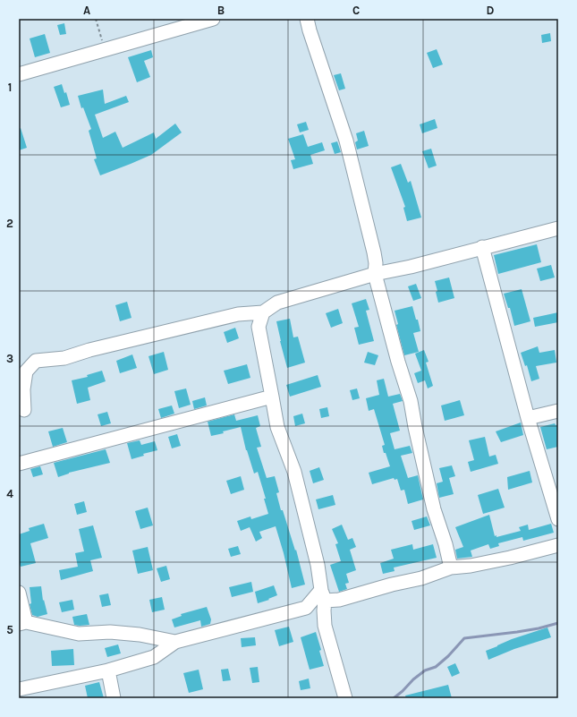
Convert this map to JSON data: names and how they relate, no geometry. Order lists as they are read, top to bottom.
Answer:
{
  "grid": {
    "columns": [
      "A",
      "B",
      "C",
      "D"
    ],
    "rows": [
      "1",
      "2",
      "3",
      "4",
      "5"
    ]
  }
}
